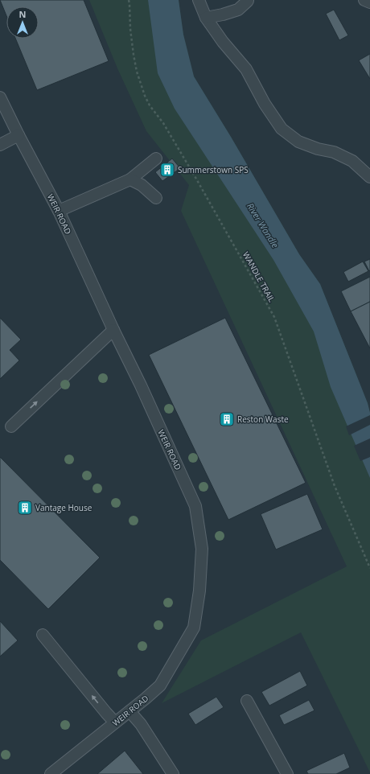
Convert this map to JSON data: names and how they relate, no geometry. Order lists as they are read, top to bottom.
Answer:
{
  "streets": {
    "lane": ["WEIR ROAD"],
    "path": ["WANDLE TRAIL"]
  },
  "water": ["River Wandle"],
  "places": {
    "building": ["Summerstown SPS", "Reston Waste", "Vantage House"]
  },
  "north": "top"
}
